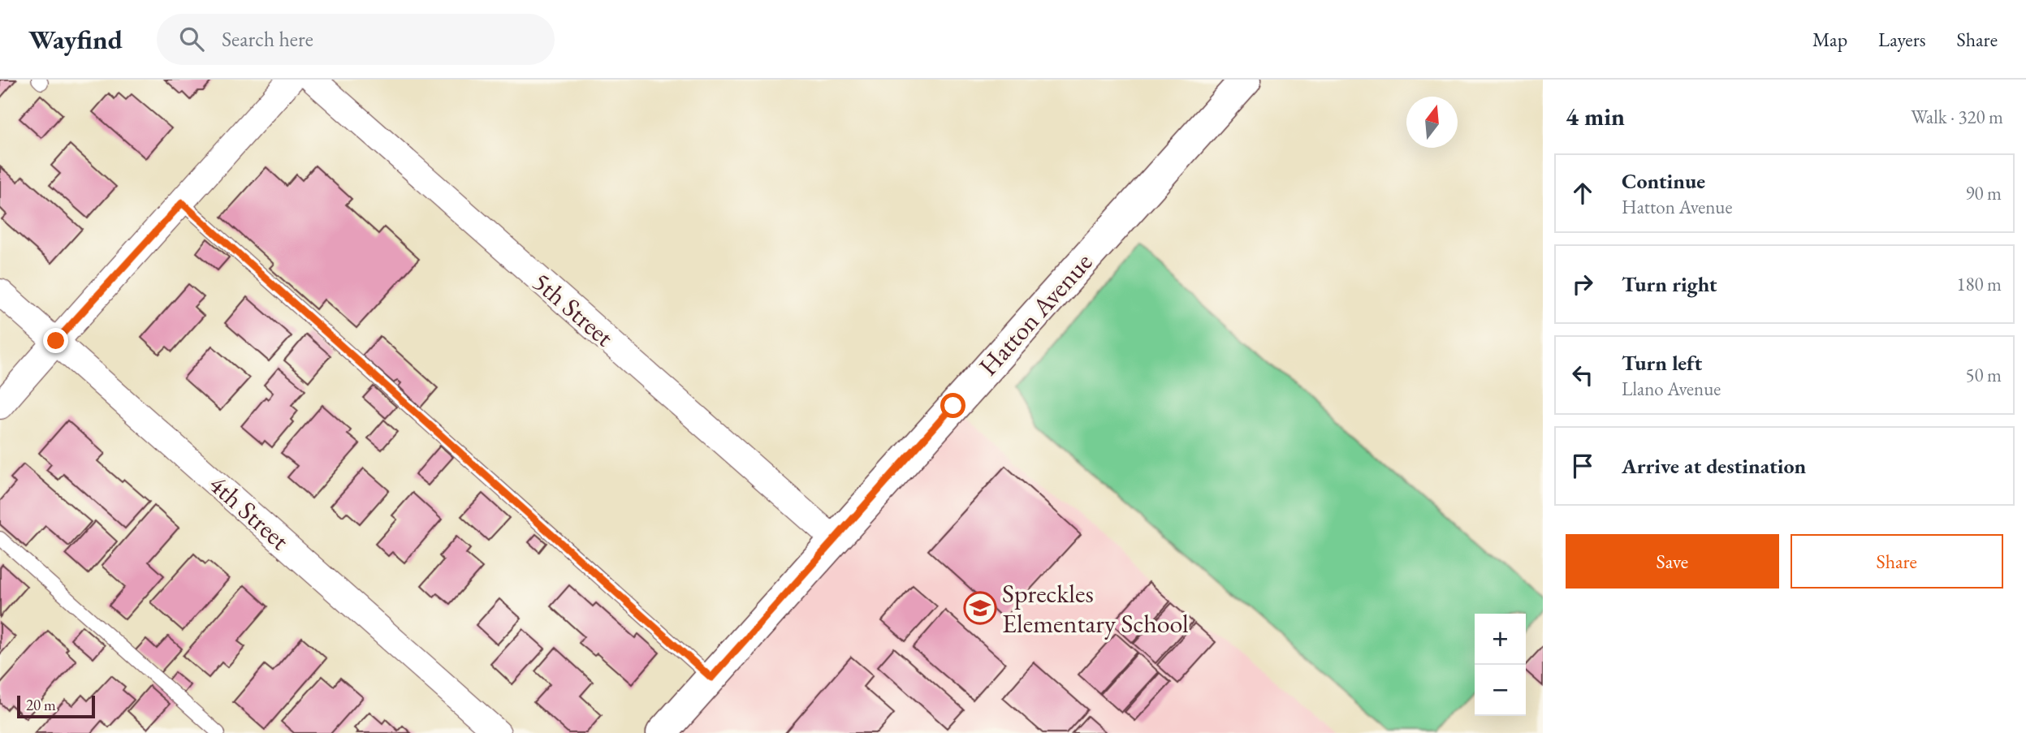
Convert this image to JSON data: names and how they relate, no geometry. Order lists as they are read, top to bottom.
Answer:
{
  "streets": {
    "street": ["5th Street", "Hatton Avenue", "4th Street"]
  },
  "crossings": [
    ["5th Street", "Hatton Avenue"]
  ],
  "places": {
    "school or university": ["Spreckles Elementary School"]
  },
  "scale_bar": "20 m",
  "north": "top",
  "page": {
    "header": "Wayfind",
    "search": "Search here",
    "nav": ["Map", "Layers", "Share"],
    "heading": ["4 min", "Walk · 320 m"],
    "list": [
      ["Continue", "Hatton Avenue", "90 m"],
      ["Turn right", "180 m"],
      ["Turn left", "Llano Avenue", "50 m"],
      "Arrive at destination"
    ],
    "buttons": ["Save", "Share"],
    "map_buttons": ["+", "−"],
    "scale": "20 m"
  }
}
